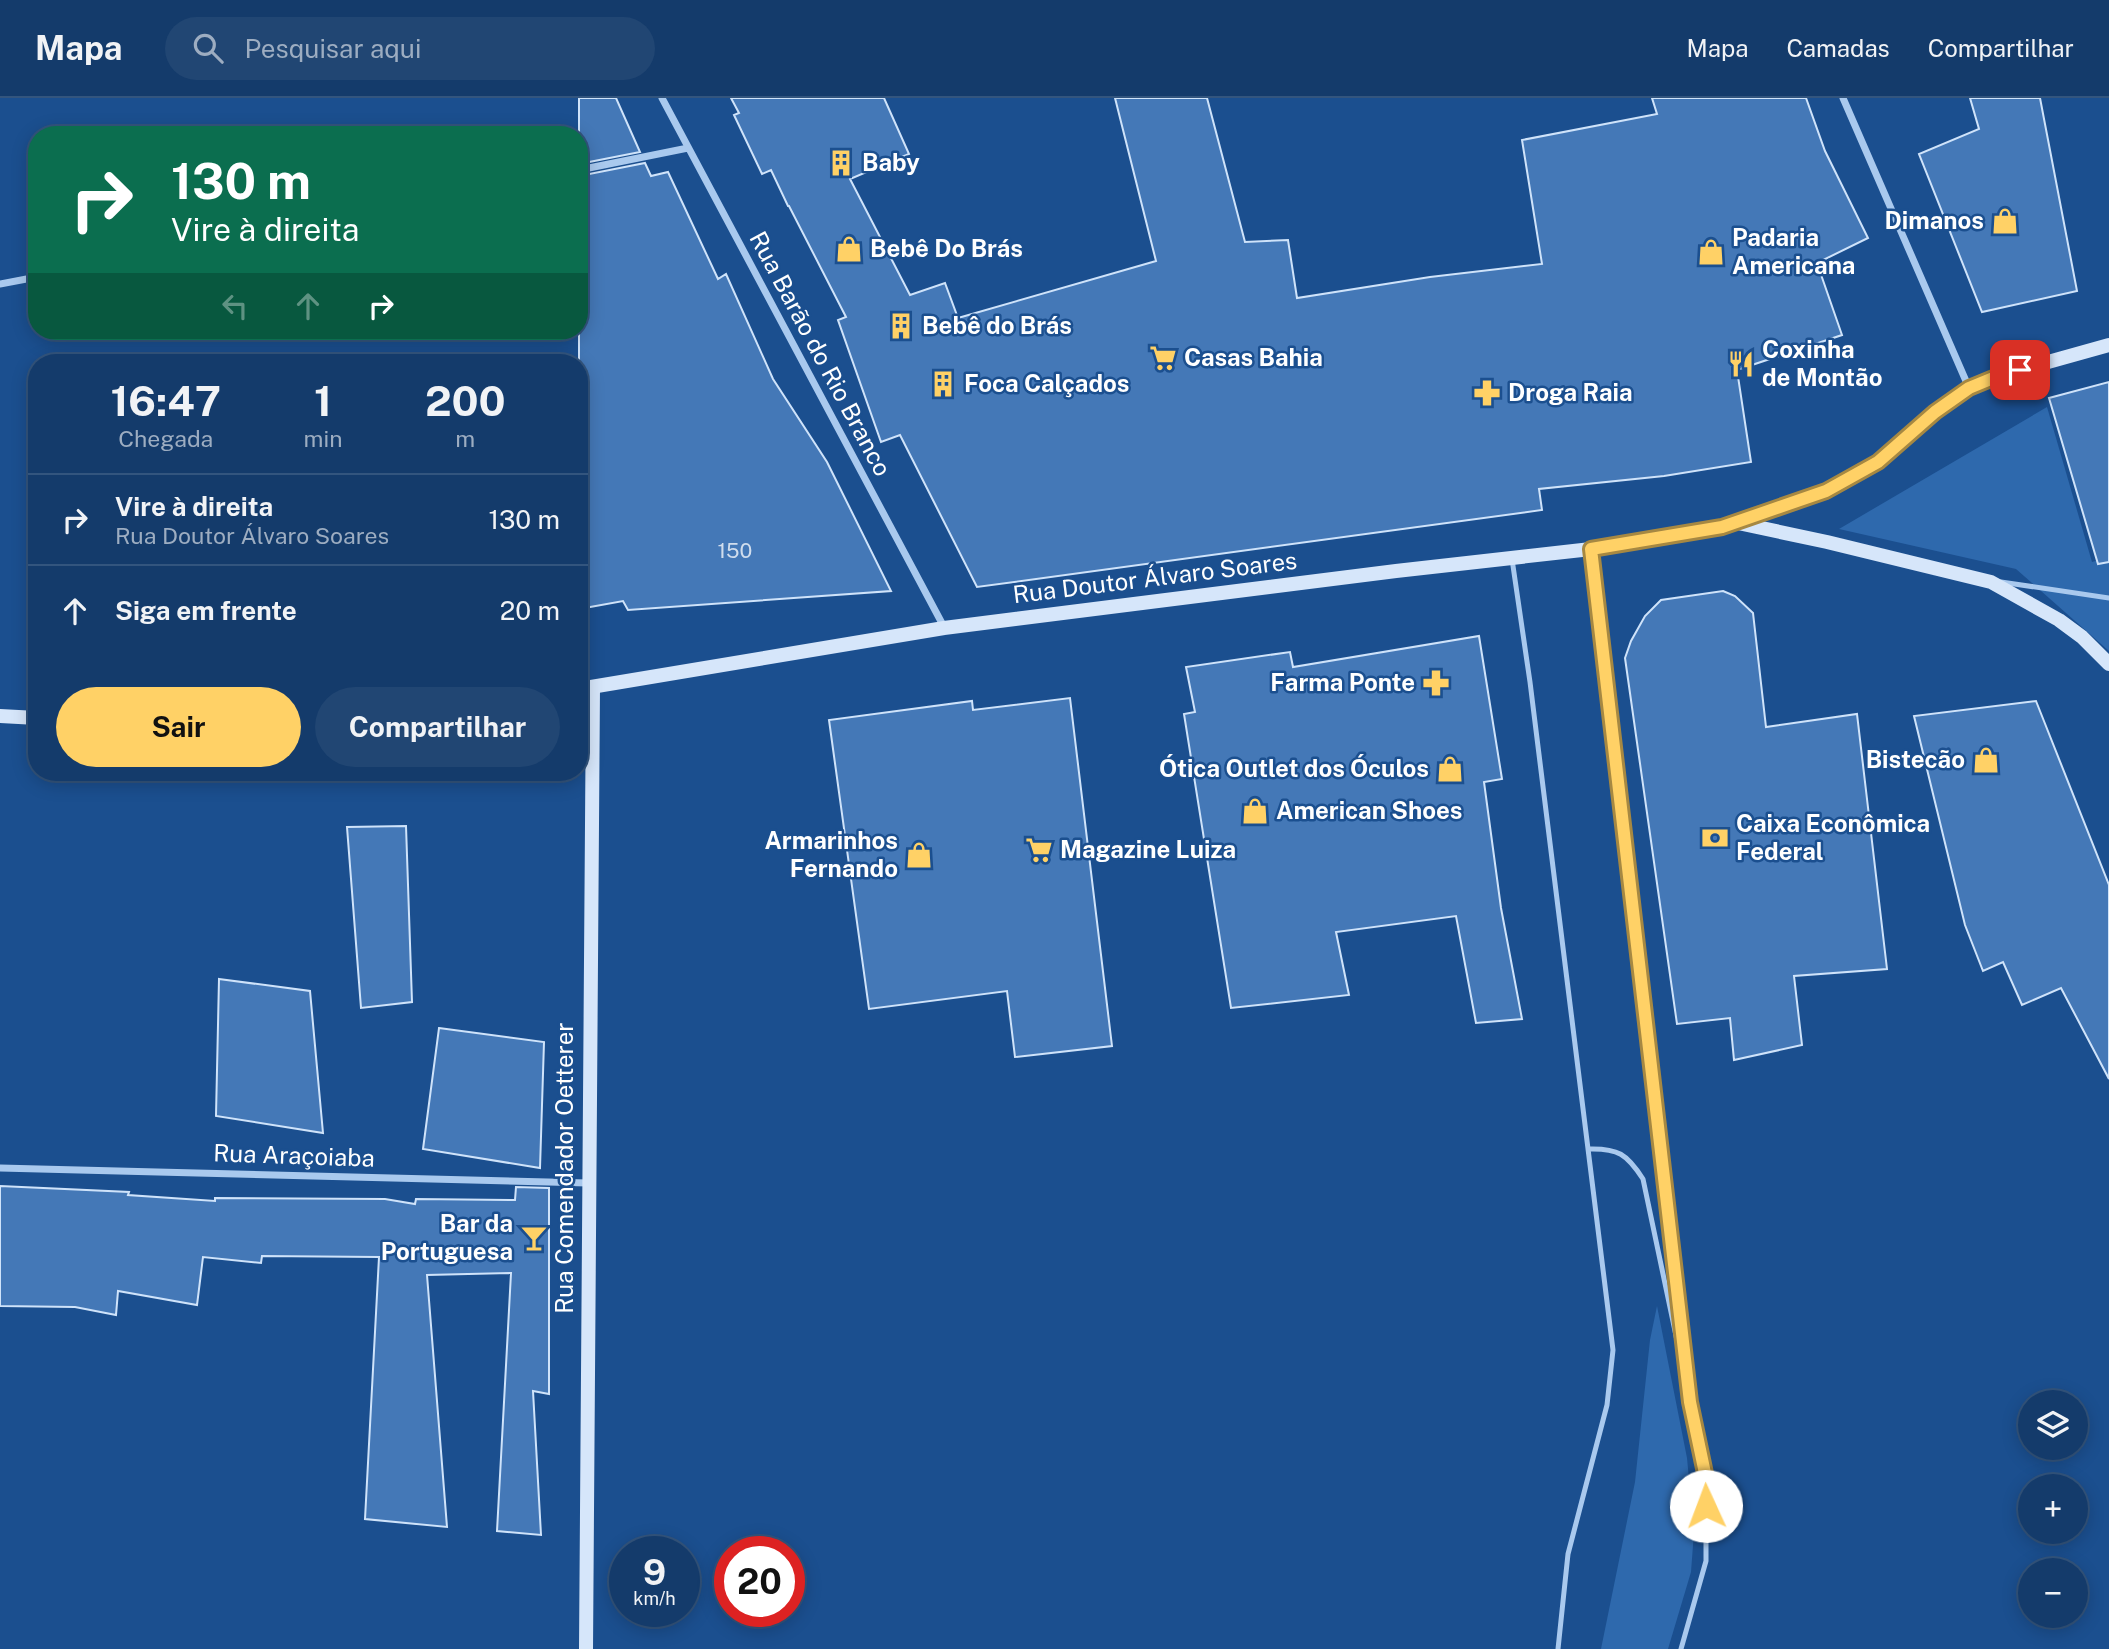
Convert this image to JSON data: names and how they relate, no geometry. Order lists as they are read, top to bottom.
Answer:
{
  "streets": {
    "main road": ["Rua Doutor Álvaro Soares", "Rua Comendador Oetterer"],
    "street": ["Rua Barão do Rio Branco", "Rua Araçoiaba"]
  },
  "crossings": [
    ["Rua Barão do Rio Branco", "Rua Doutor Álvaro Soares"],
    ["Rua Araçoiaba", "Rua Comendador Oetterer"]
  ],
  "places": {
    "building": ["Baby", "Bebê do Brás", "Foca Calçados"],
    "shop": [
      "Dimanos",
      "Bebê Do Brás",
      "Padaria Americana",
      "Bistecão",
      "Ótica Outlet dos Óculos",
      "American Shoes",
      "Armarinhos Fernando"
    ],
    "supermarket": ["Casas Bahia", "Magazine Luiza"],
    "restaurant": ["Coxinha de Montão"],
    "pharmacy": ["Droga Raia", "Farma Ponte"],
    "bank": ["Caixa Econômica Federal"],
    "bar": ["Bar da Portuguesa"]
  },
  "house_numbers": ["150"],
  "page": {
    "header": "Mapa",
    "search": "Pesquisar aqui",
    "nav": ["Mapa", "Camadas", "Compartilhar"],
    "turn": ["130 m", "Vire à direita"],
    "eta": [
      "16:47",
      "Chegada",
      "1",
      "min",
      "200",
      "m"
    ],
    "list": [
      {
        "name": "Vire à direita",
        "note": "Rua Doutor Álvaro Soares",
        "value": "130 m"
      },
      {
        "name": "Siga em frente",
        "value": "20 m"
      }
    ],
    "buttons": ["Sair", "Compartilhar"],
    "map_buttons": ["+", "−"],
    "speed": "9 km/h",
    "limit": "20"
  }
}
